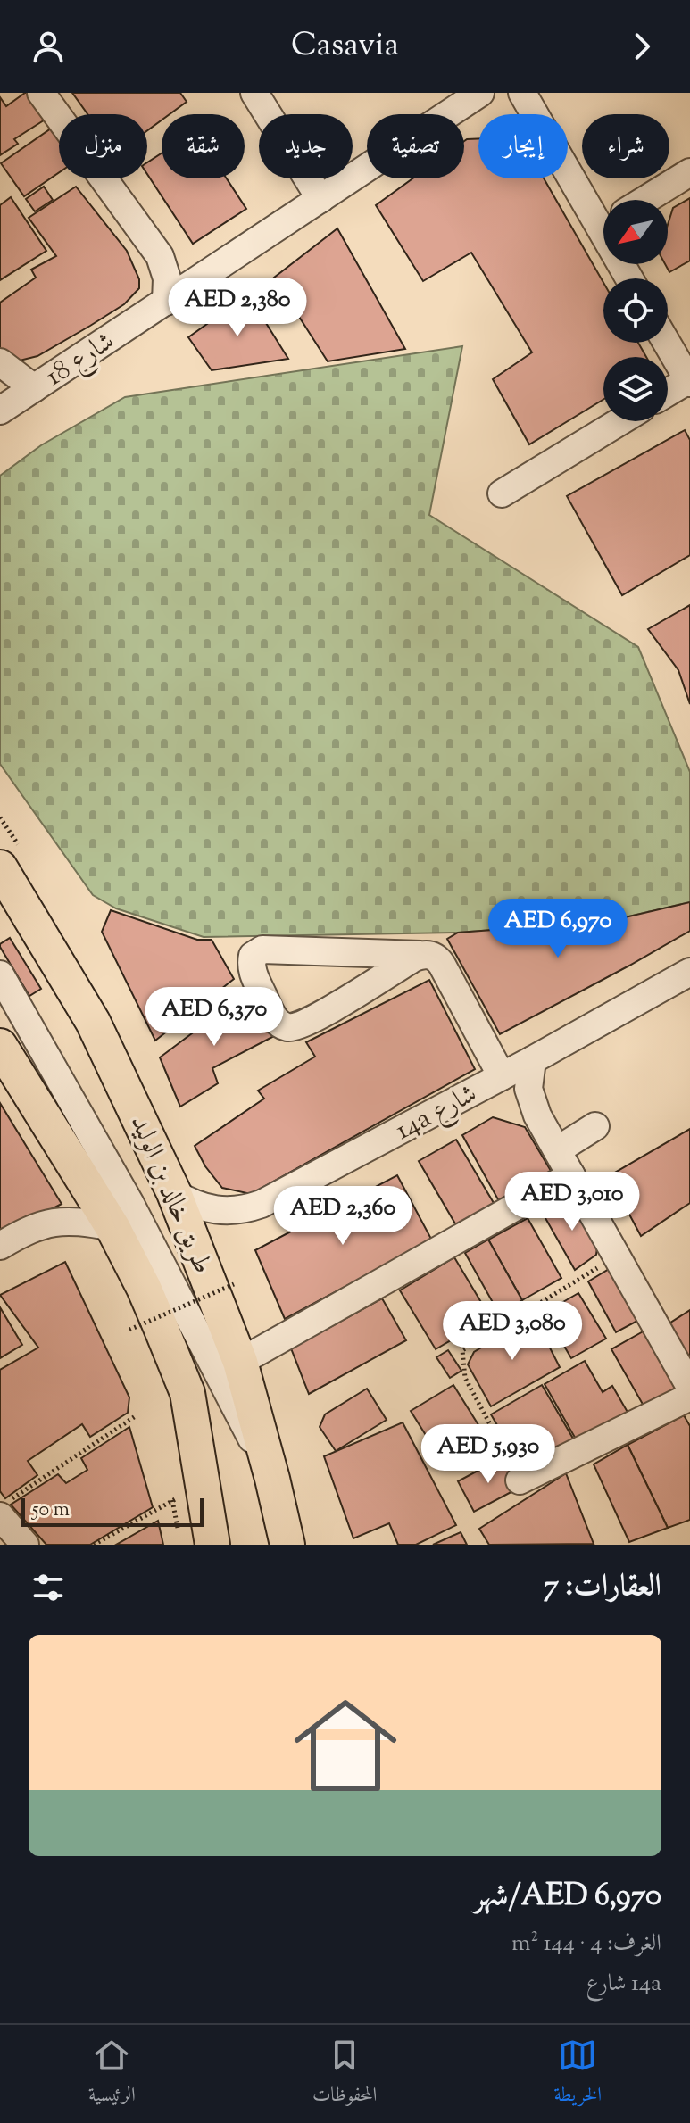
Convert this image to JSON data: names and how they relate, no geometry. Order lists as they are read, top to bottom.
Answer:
{
  "streets": {
    "main road": ["طريق خالد بن الوليد"],
    "street": ["شارع 18", "14a شارع"]
  },
  "crossings": [
    ["14a شارع", "طريق خالد بن الوليد"]
  ],
  "scale_bar": "50 m",
  "north": "bottom left",
  "page": {
    "header": "Casavia",
    "chip": [
      "شراء",
      "إيجار",
      "تصفية",
      "جديد",
      "شقة",
      "منزل"
    ],
    "price": [
      "AED 2,380",
      "AED 6,970",
      "AED 6,370",
      "AED 3,010",
      "AED 2,360",
      "AED 3,080",
      "AED 5,930"
    ],
    "scale": "50 m",
    "heading": "العقارات: 7",
    "list": [
      {
        "name": "AED 6,970/شهر",
        "note": "الغرف: 4 · 144 m² · 14a شارع"
      }
    ],
    "tabs": ["الخريطة", "المحفوظات", "الرئيسية"]
  }
}
